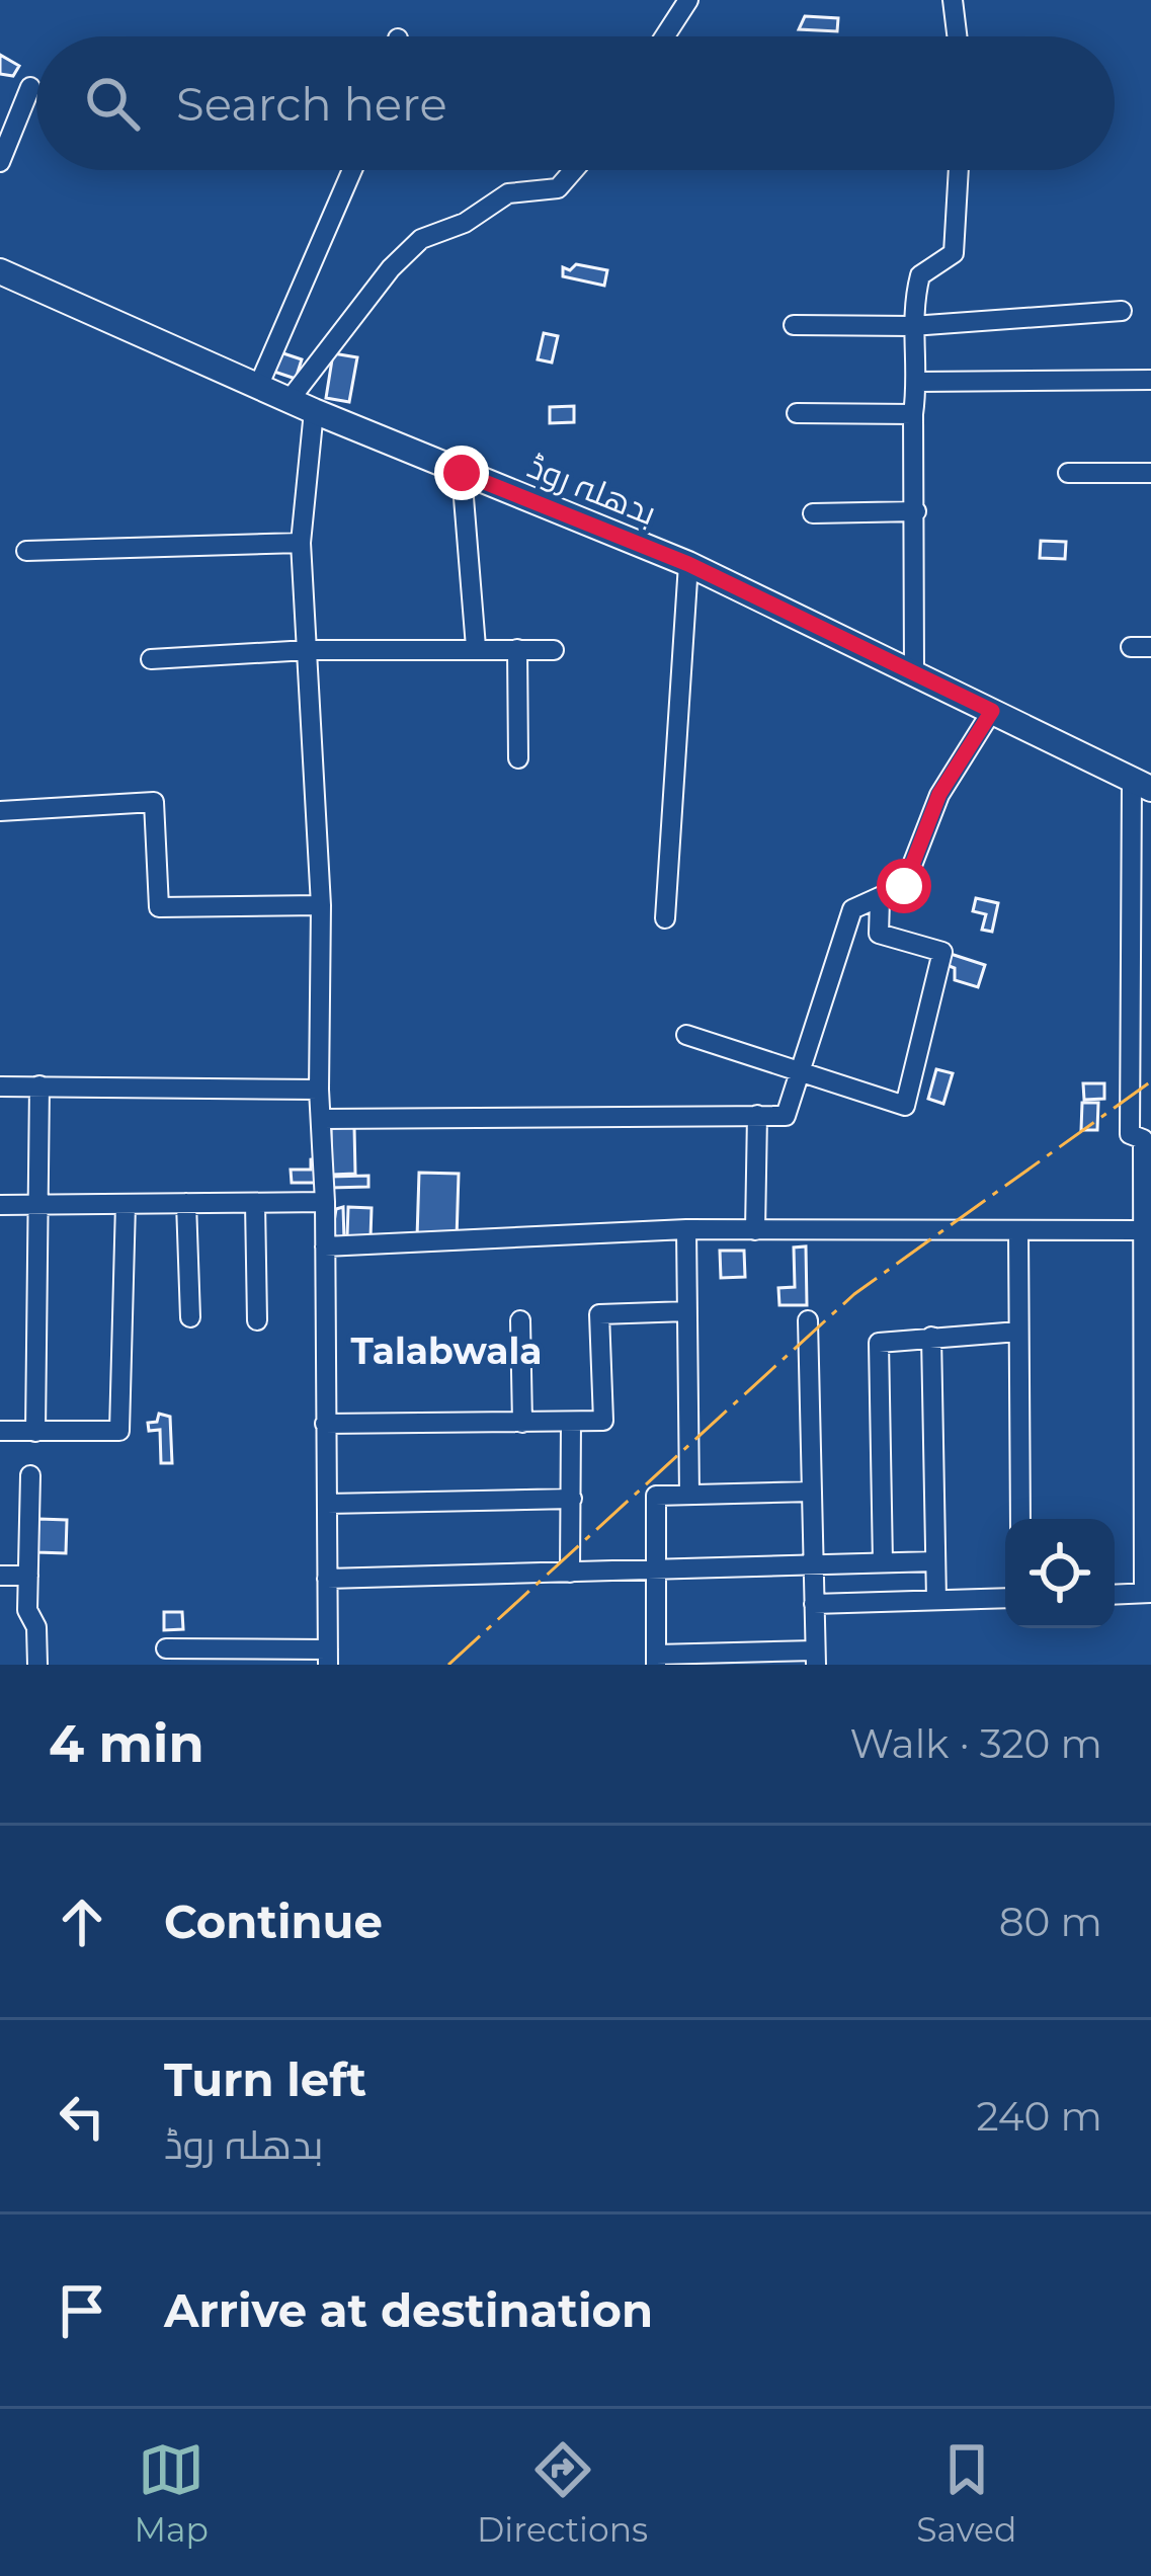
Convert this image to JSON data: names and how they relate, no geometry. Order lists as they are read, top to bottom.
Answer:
{
  "streets": {
    "main road": ["بدھلہ روڈ"]
  },
  "districts": ["Talabwala"],
  "page": {
    "search": "Search here",
    "heading": ["4 min", "Walk · 320 m"],
    "list": [
      ["Continue", "80 m"],
      ["Turn left", "بدھلہ روڈ", "240 m"],
      "Arrive at destination"
    ],
    "nav": ["Map", "Directions", "Saved"]
  }
}
